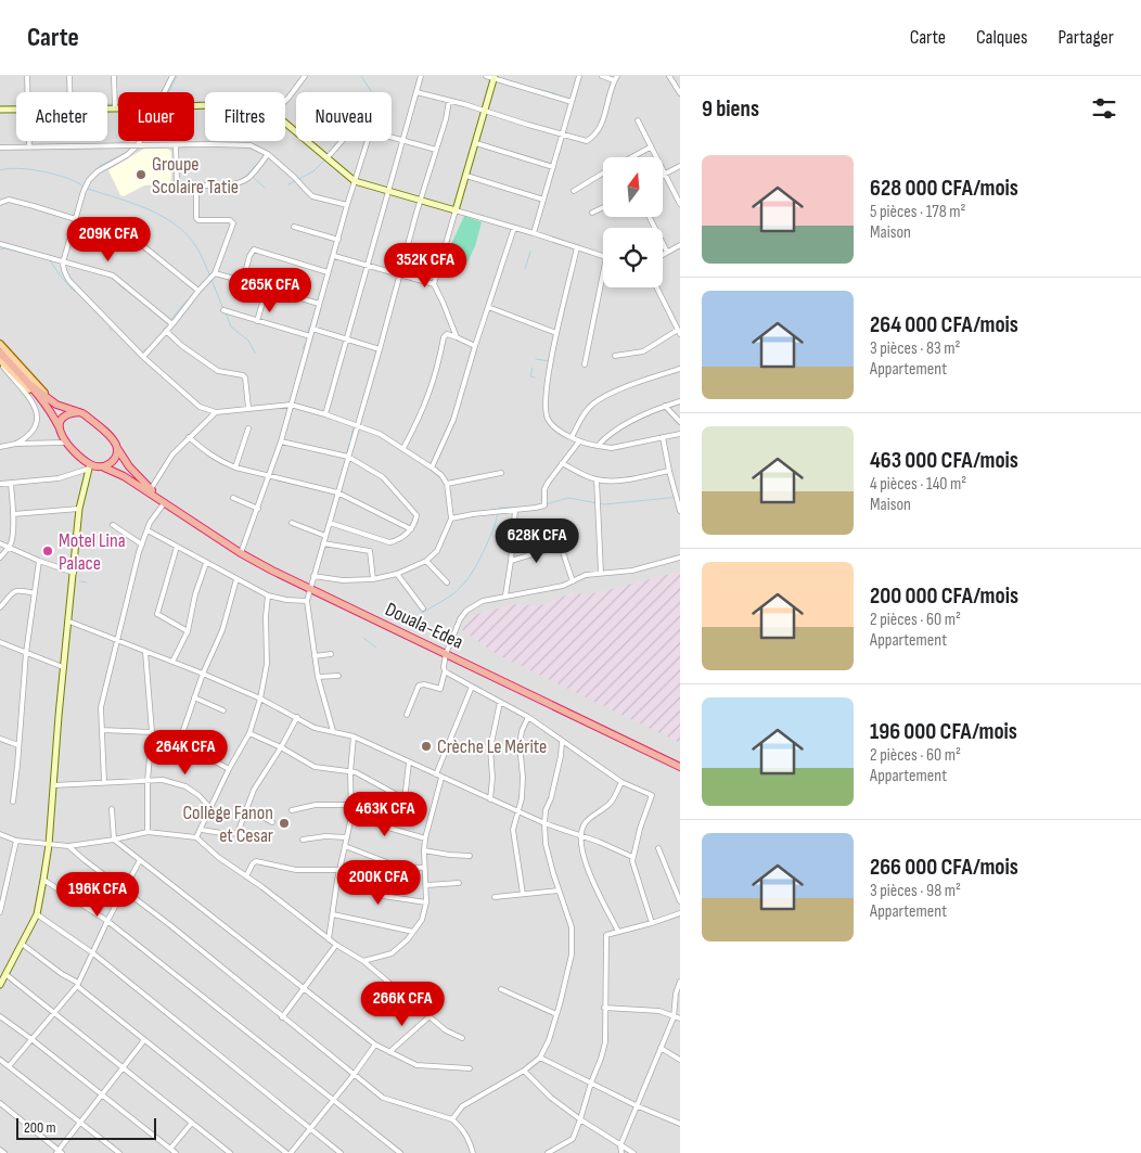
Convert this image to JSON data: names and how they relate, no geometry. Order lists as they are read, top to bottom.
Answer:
{
  "streets": {
    "highway": ["Douala-Edea"]
  },
  "places": [
    "Groupe Scolaire Tatie",
    "Motel Lina Palace",
    "Crèche Le Mérite",
    "Collège Fanon et Cesar"
  ],
  "scale_bar": "200 m",
  "north": "top",
  "page": {
    "header": "Carte",
    "nav": ["Carte", "Calques", "Partager"],
    "heading": "9 biens",
    "chip": [
      "Acheter",
      "Louer",
      "Filtres",
      "Nouveau"
    ],
    "list": [
      {
        "name": "628 000 CFA/mois",
        "note": "5 pièces · 178 m² · Maison"
      },
      {
        "name": "264 000 CFA/mois",
        "note": "3 pièces · 83 m² · Appartement"
      },
      {
        "name": "463 000 CFA/mois",
        "note": "4 pièces · 140 m² · Maison"
      },
      {
        "name": "200 000 CFA/mois",
        "note": "2 pièces · 60 m² · Appartement"
      },
      {
        "name": "196 000 CFA/mois",
        "note": "2 pièces · 60 m² · Appartement"
      },
      {
        "name": "266 000 CFA/mois",
        "note": "3 pièces · 98 m² · Appartement"
      }
    ],
    "price": [
      "209K CFA",
      "352K CFA",
      "265K CFA",
      "628K CFA",
      "264K CFA",
      "463K CFA",
      "200K CFA",
      "196K CFA",
      "266K CFA"
    ],
    "scale": "200 m"
  }
}
